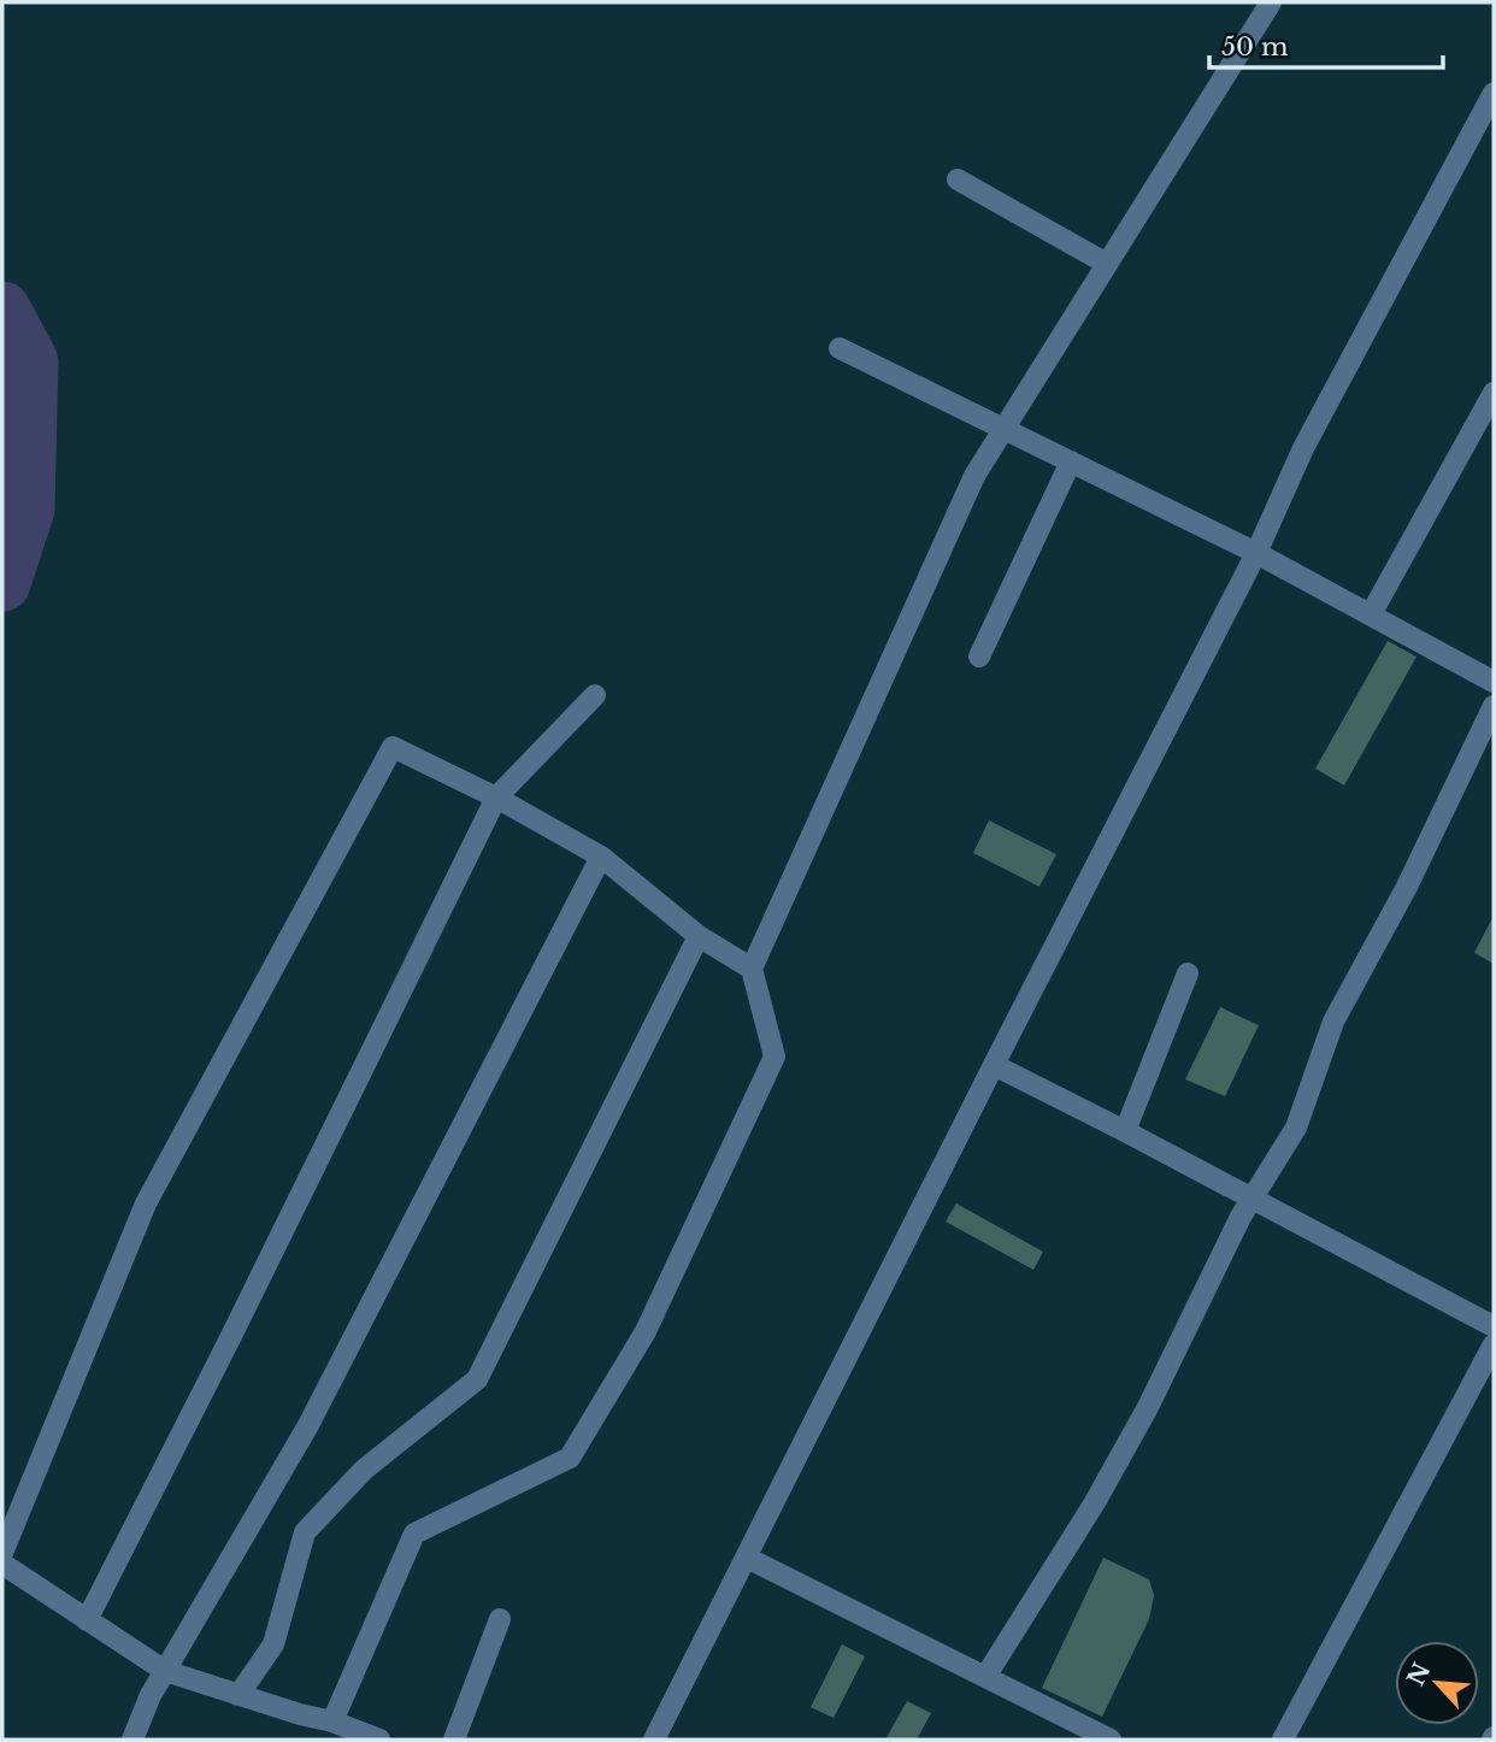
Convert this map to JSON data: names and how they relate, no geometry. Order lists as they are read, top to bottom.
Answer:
{
  "scale_bar": "50 m",
  "north": "top left"
}
